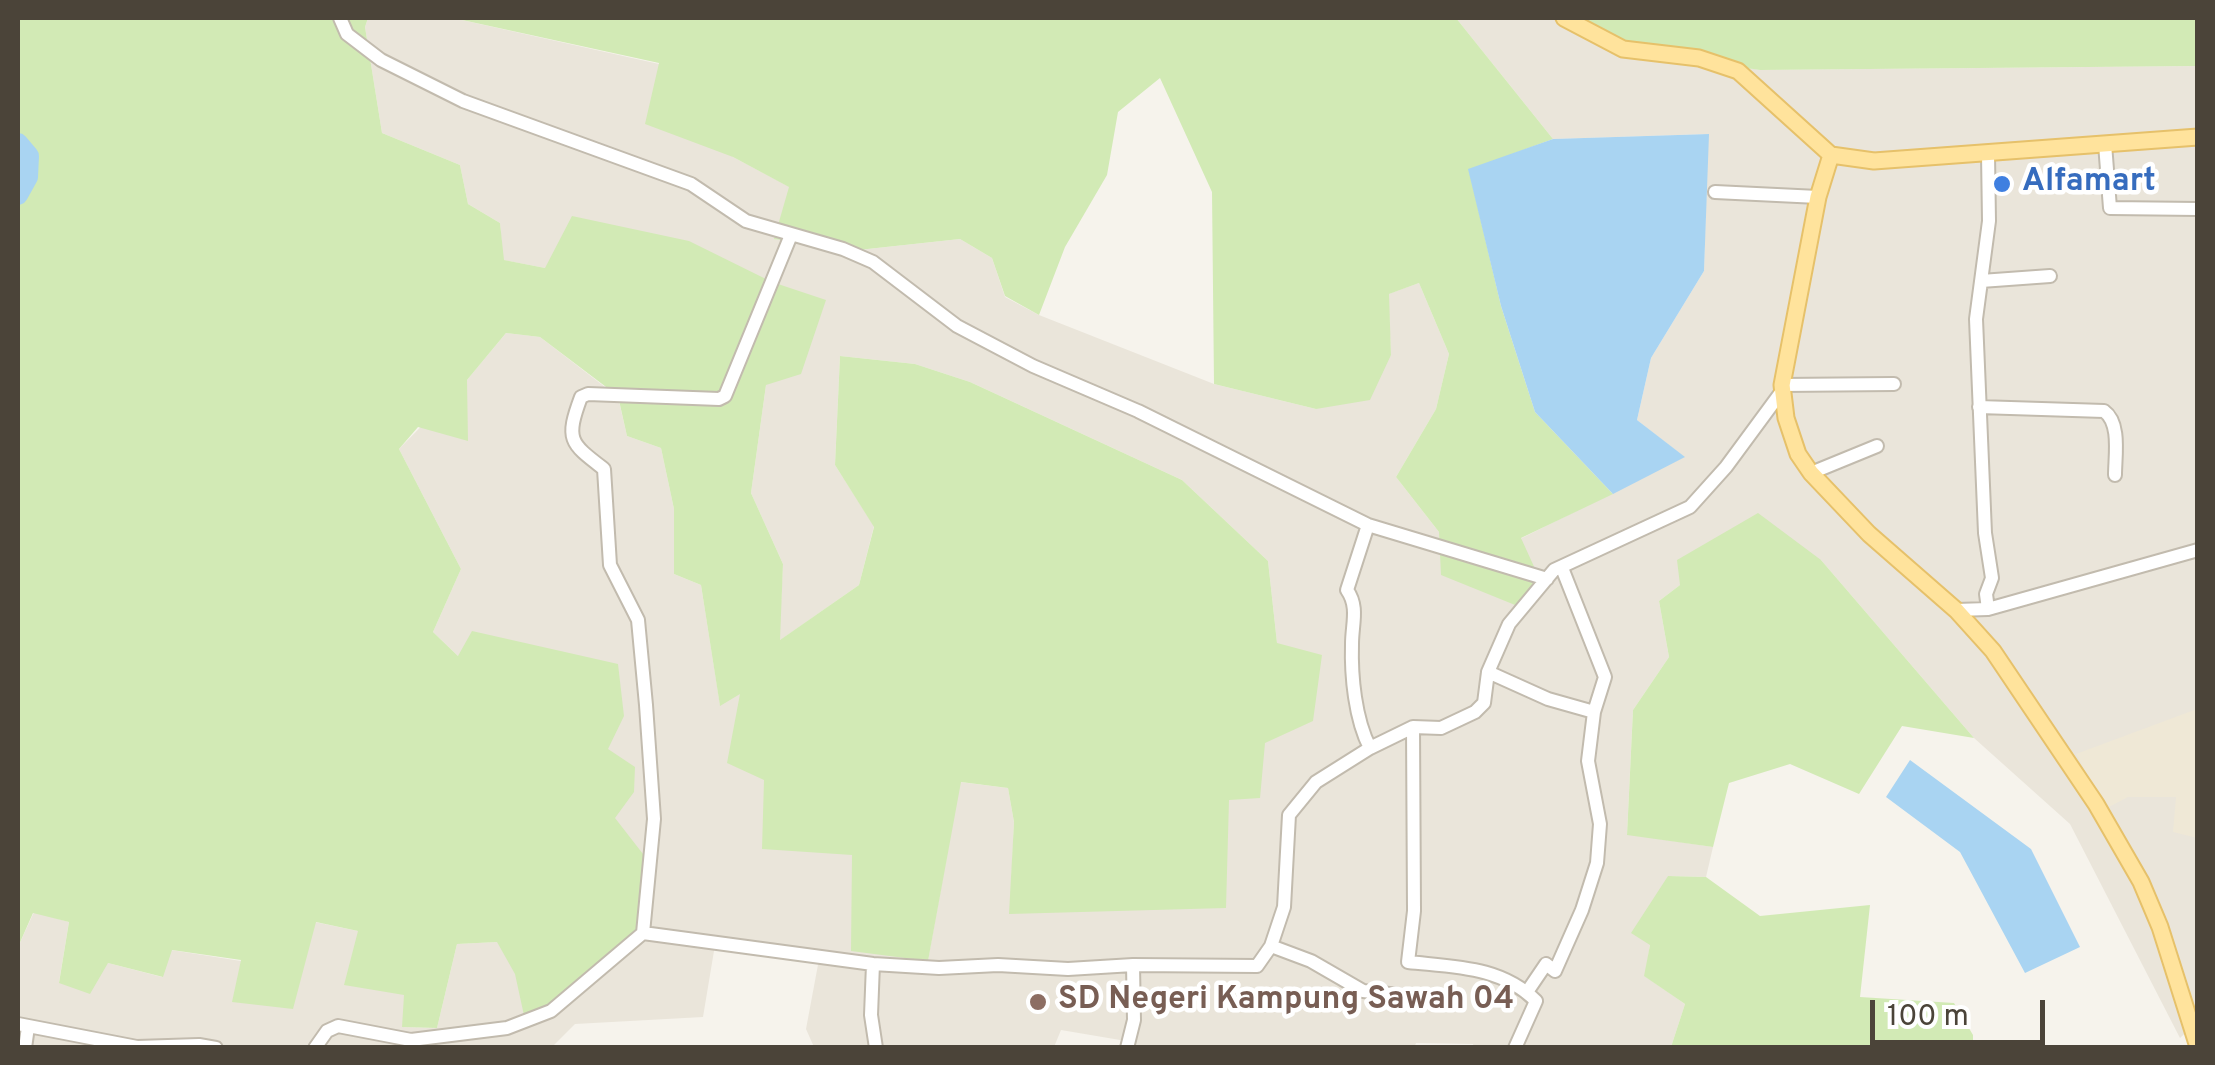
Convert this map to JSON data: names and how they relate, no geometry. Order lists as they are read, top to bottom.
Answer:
{
  "places": ["Alfamart", "SD Negeri Kampung Sawah 04"],
  "scale_bar": "100 m"
}
